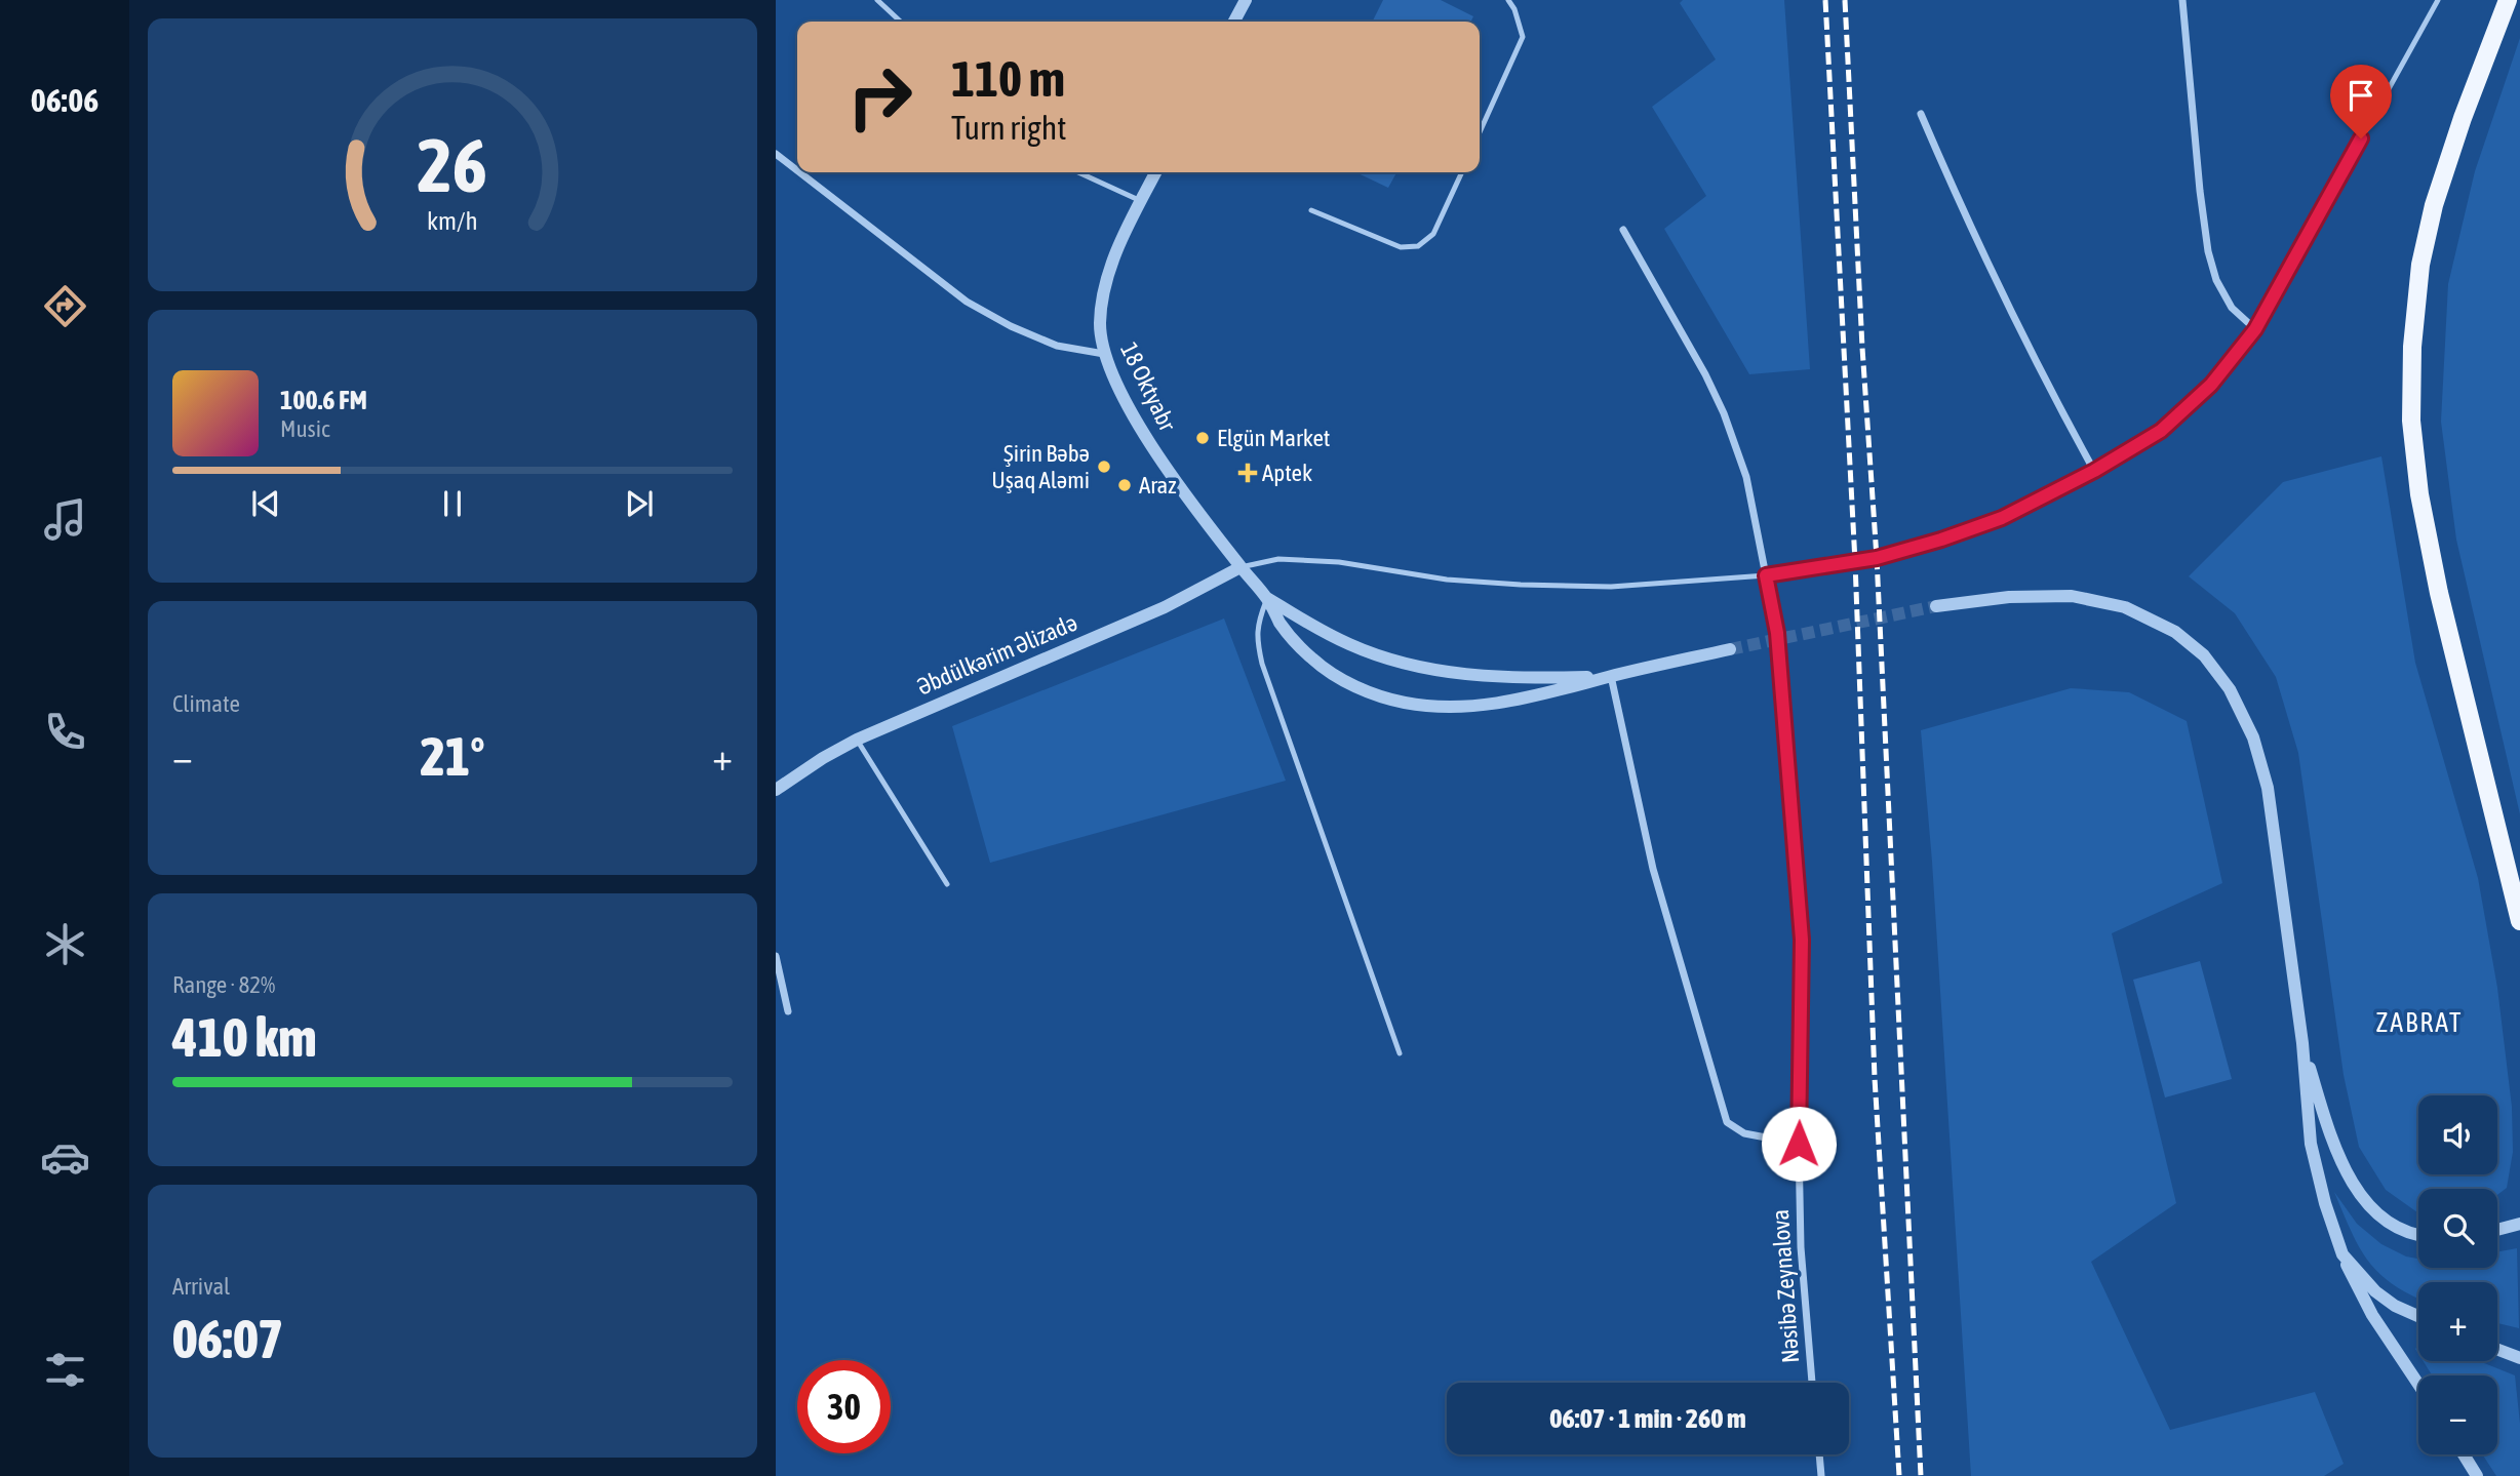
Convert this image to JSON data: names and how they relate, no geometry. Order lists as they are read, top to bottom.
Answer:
{
  "streets": {
    "street": ["18 Oktyabr", "Əbdülkərim Əlizadə", "Nəsibə Zeynalova"]
  },
  "crossings": [
    ["18 Oktyabr", "Əbdülkərim Əlizadə"]
  ],
  "districts": ["ZABRAT"],
  "places": {
    "other": ["Elgün Market", "Şirin Bəbə Uşaq Aləmi", "Araz"],
    "health": ["Aptek"]
  },
  "page": {
    "tabs": "06:06",
    "turn": ["110 m", "Turn right"],
    "song": ["100.6 FM", "Music"],
    "tile": [
      "Climate",
      ["Range · 82%", "410 km"],
      ["Arrival", "06:07"]
    ],
    "heat": ["−", "21°", "+"],
    "map_buttons": ["+", "−"],
    "limit": "30",
    "trip": "06:07 · 1 min · 260 m",
    "gauge": ["26", "km/h"]
  }
}
